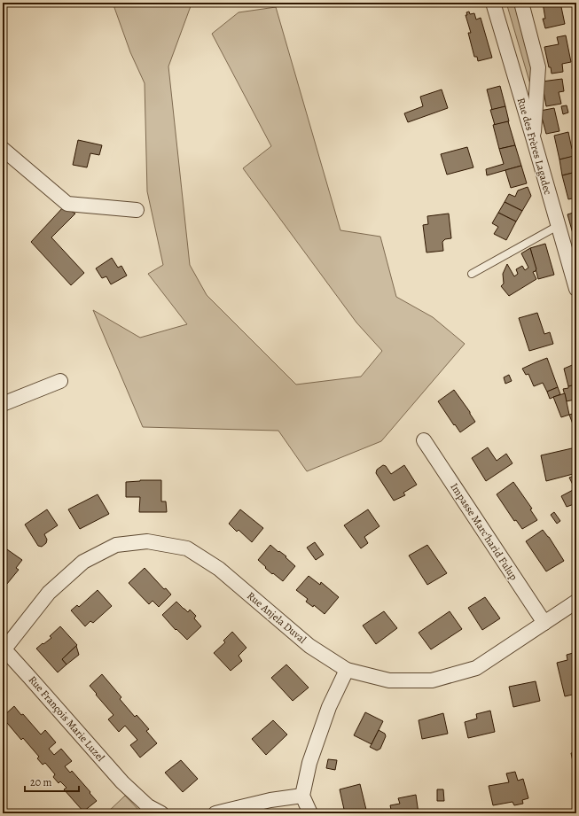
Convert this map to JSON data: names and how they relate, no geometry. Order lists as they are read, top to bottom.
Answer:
{
  "streets": {
    "street": [
      "Rue des Frères Lagadec",
      "Impasse Marc'harid Fulup",
      "Rue Anjela Duval",
      "Rue François Marie Luzel"
    ]
  },
  "crossings": [
    ["Impasse Marc'harid Fulup", "Rue Anjela Duval"],
    ["Rue Anjela Duval", "Rue François Marie Luzel"]
  ],
  "scale_bar": "20 m"
}
